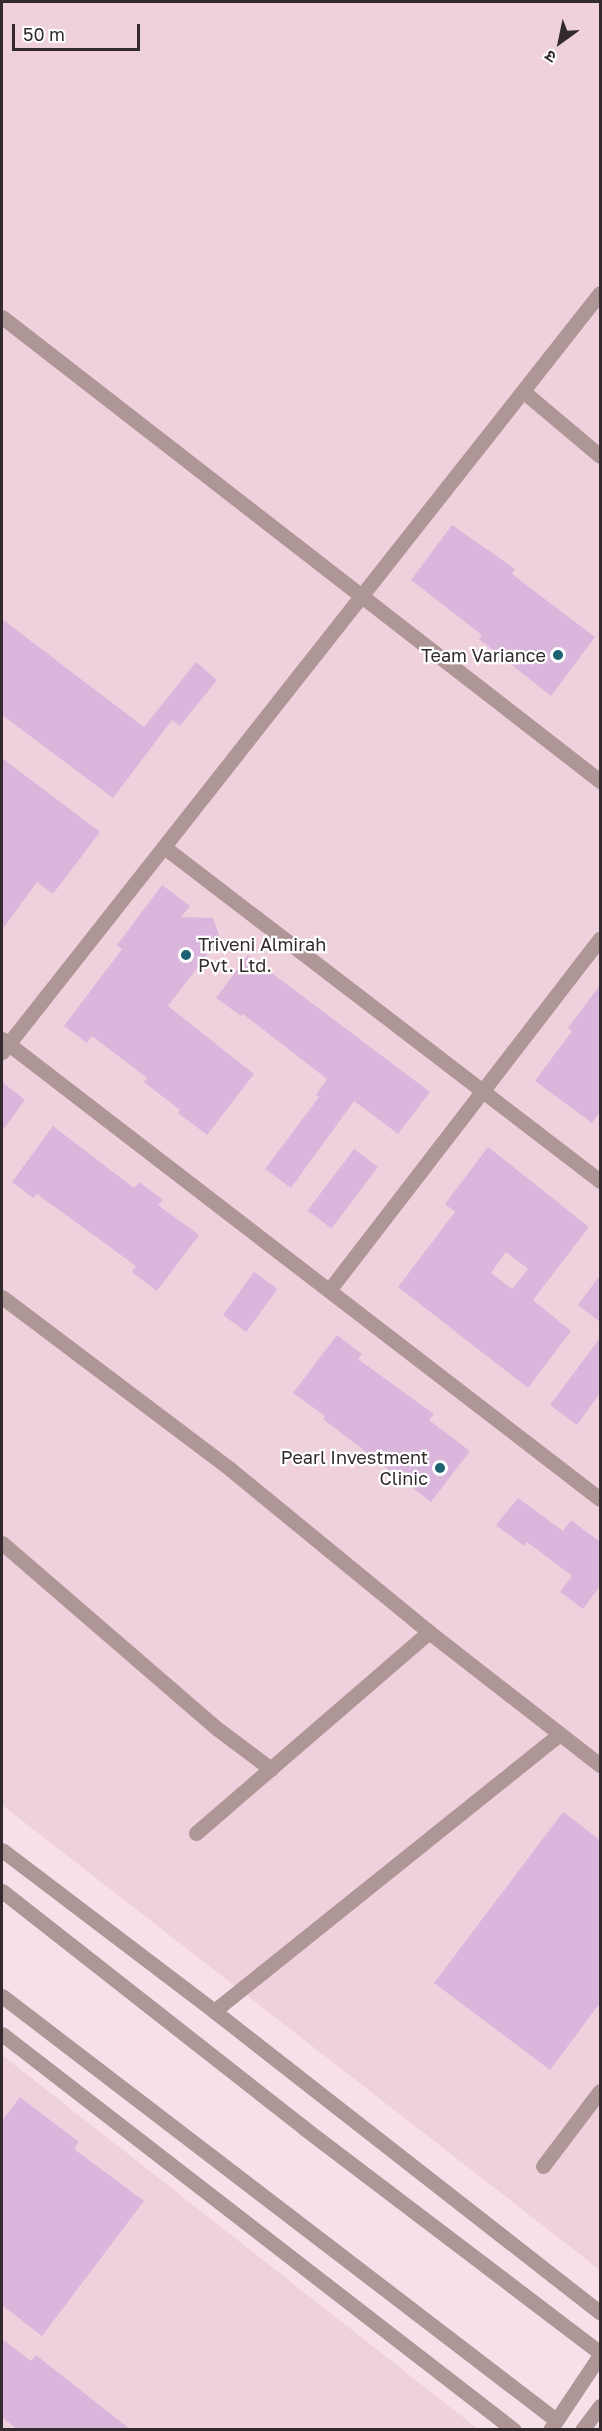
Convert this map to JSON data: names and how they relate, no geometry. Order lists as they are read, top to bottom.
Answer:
{
  "places": ["Team Variance", "Triveni Almirah Pvt. Ltd.", "Pearl Investment Clinic"],
  "scale_bar": "50 m",
  "north": "bottom left"
}
